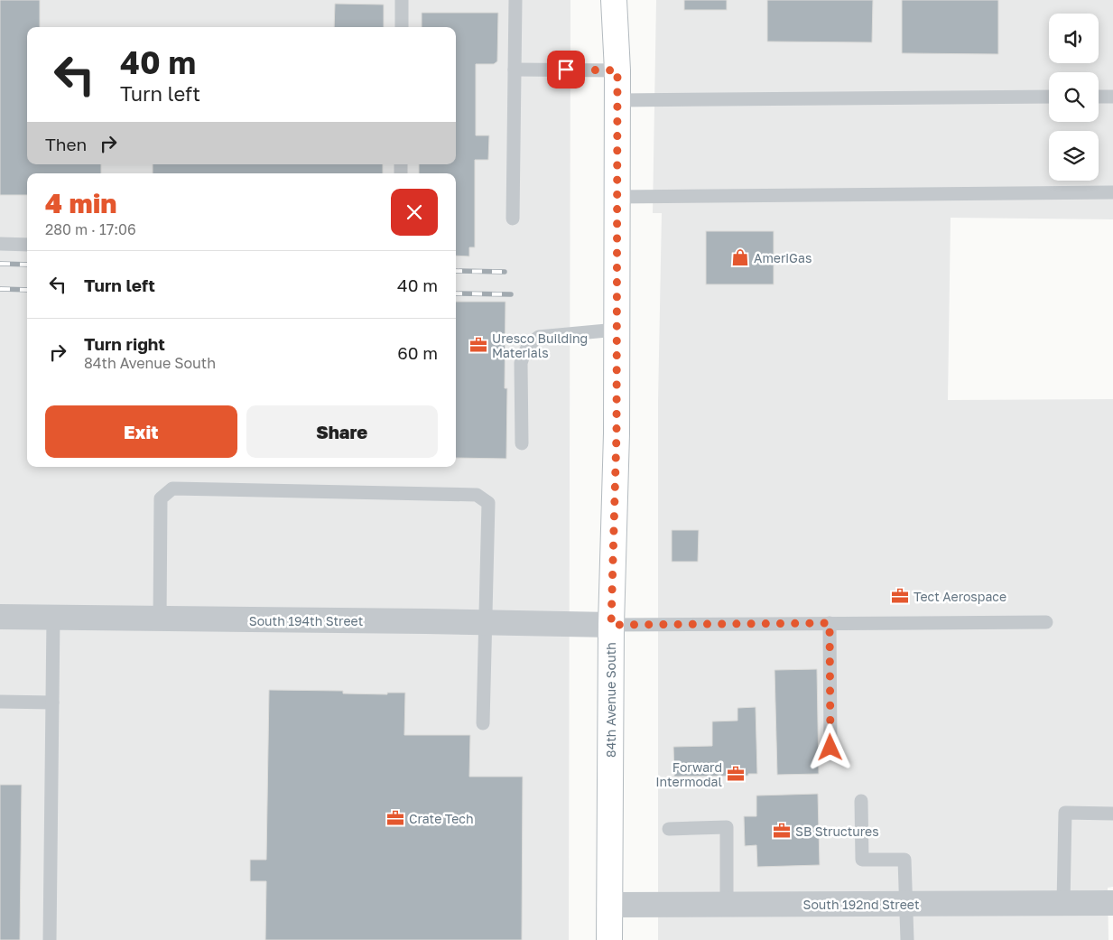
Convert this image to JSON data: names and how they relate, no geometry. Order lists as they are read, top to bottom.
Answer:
{
  "streets": {
    "main road": ["84th Avenue South"],
    "street": ["South 194th Street", "South 192nd Street"]
  },
  "crossings": [
    ["South 194th Street", "84th Avenue South"],
    ["84th Avenue South", "South 192nd Street"]
  ],
  "places": {
    "shop": ["AmeriGas"],
    "office": [
      "Uresco Building Materials",
      "Tect Aerospace",
      "Forward Intermodal",
      "Crate Tech",
      "SB Structures"
    ]
  },
  "page": {
    "turn": ["40 m", "Turn left"],
    "then": "Then",
    "heading": ["4 min", "280 m · 17:06"],
    "list": [
      {
        "name": "Turn left",
        "value": "40 m"
      },
      {
        "name": "Turn right",
        "note": "84th Avenue South",
        "value": "60 m"
      }
    ],
    "buttons": ["Exit", "Share"]
  }
}
